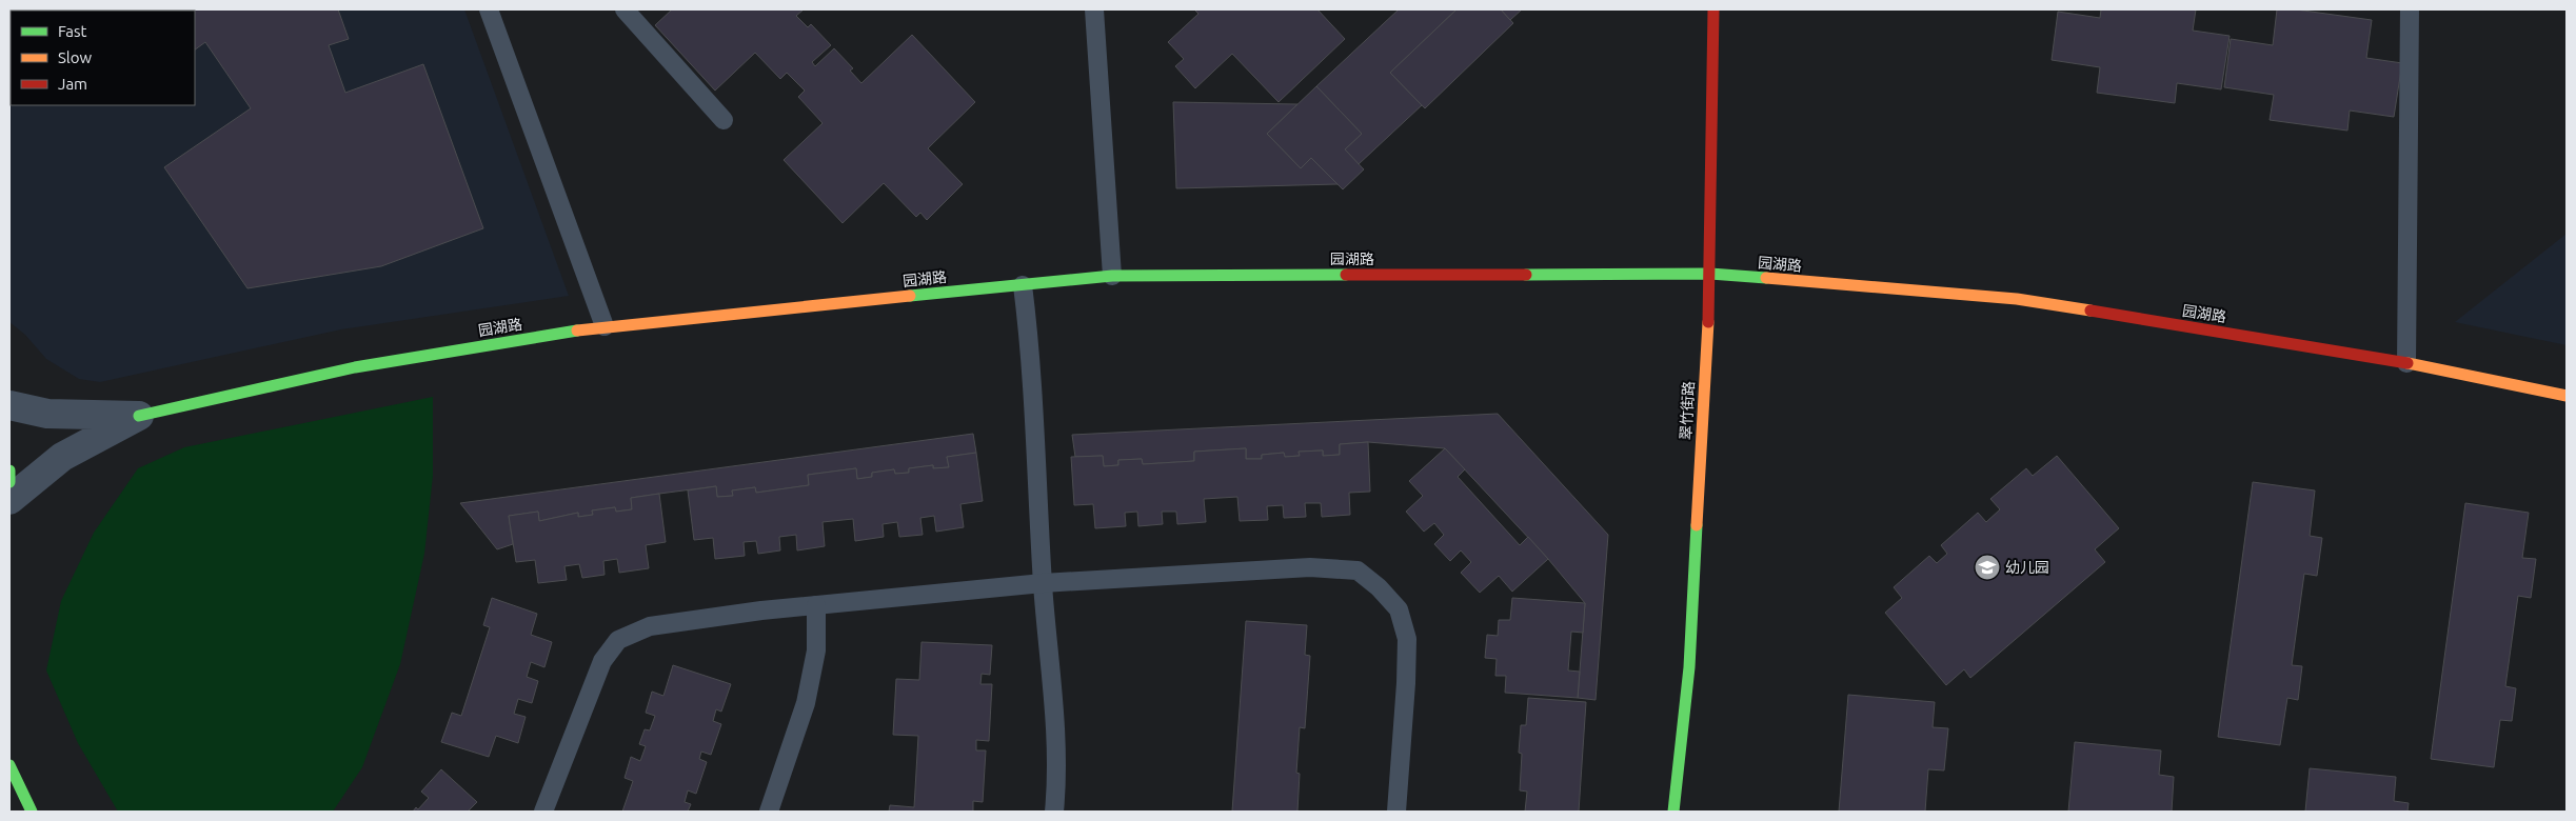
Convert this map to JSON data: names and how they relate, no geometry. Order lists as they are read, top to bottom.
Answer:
{
  "streets": {
    "street": ["园湖路", "翠竹街路"]
  },
  "crossings": [
    ["园湖路", "翠竹街路"]
  ],
  "places": {
    "school or university": ["幼儿园"]
  },
  "legend": ["Fast", "Slow", "Jam"]
}
